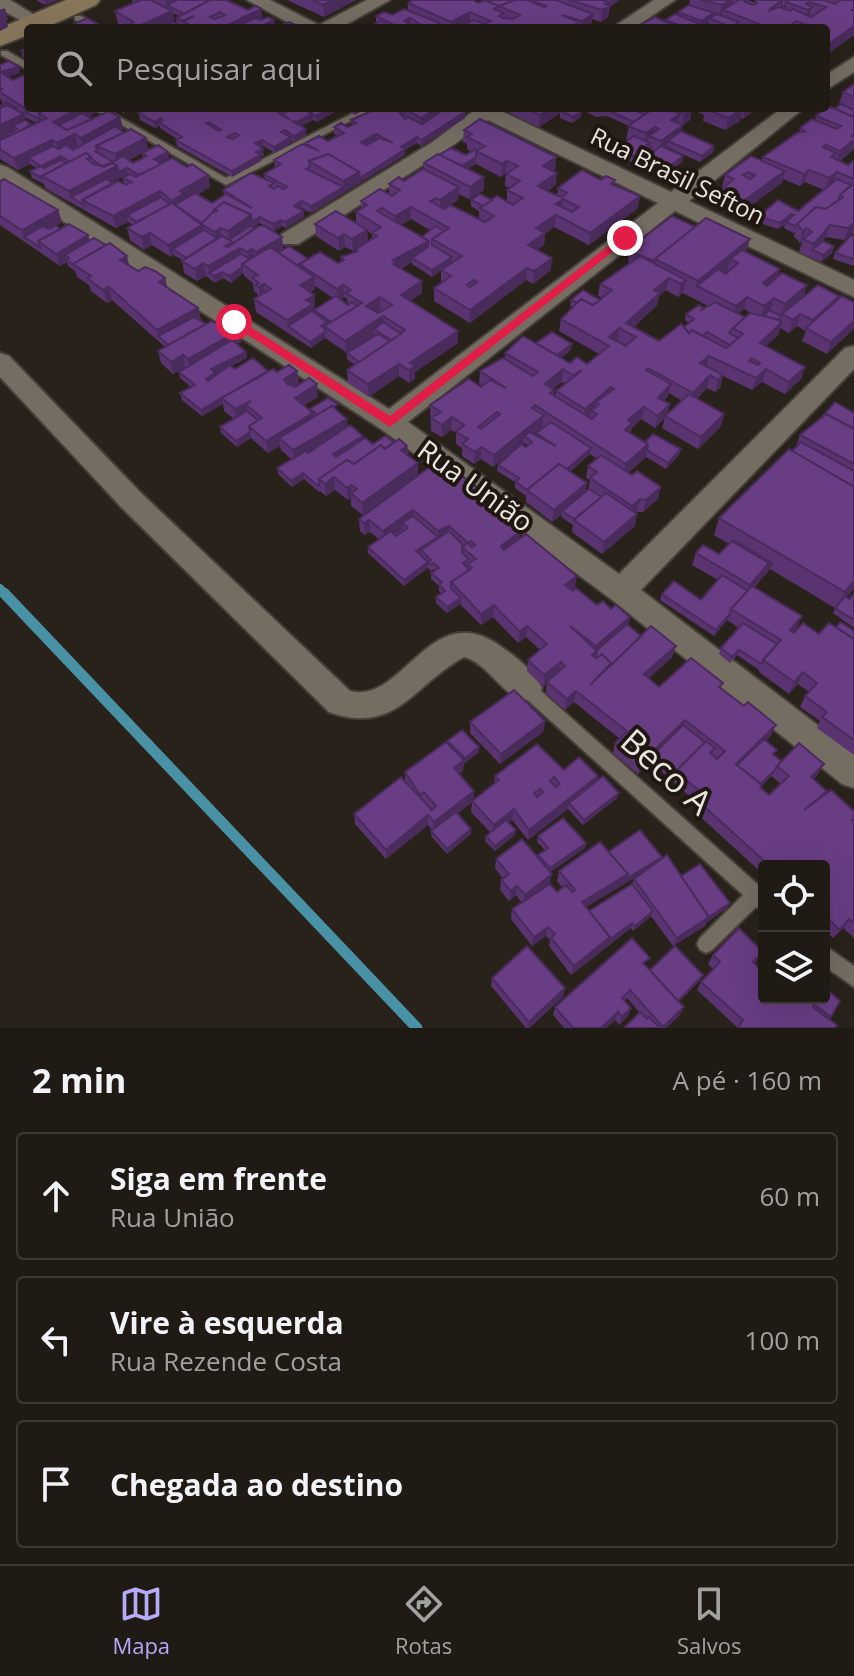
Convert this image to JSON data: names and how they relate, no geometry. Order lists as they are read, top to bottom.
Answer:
{
  "streets": {
    "street": ["Rua Brasil Sefton", "Rua União"],
    "lane": ["Beco A"]
  },
  "page": {
    "search": "Pesquisar aqui",
    "heading": ["2 min", "A pé · 160 m"],
    "list": [
      ["Siga em frente", "Rua União", "60 m"],
      ["Vire à esquerda", "Rua Rezende Costa", "100 m"],
      "Chegada ao destino"
    ],
    "nav": ["Mapa", "Rotas", "Salvos"]
  }
}
